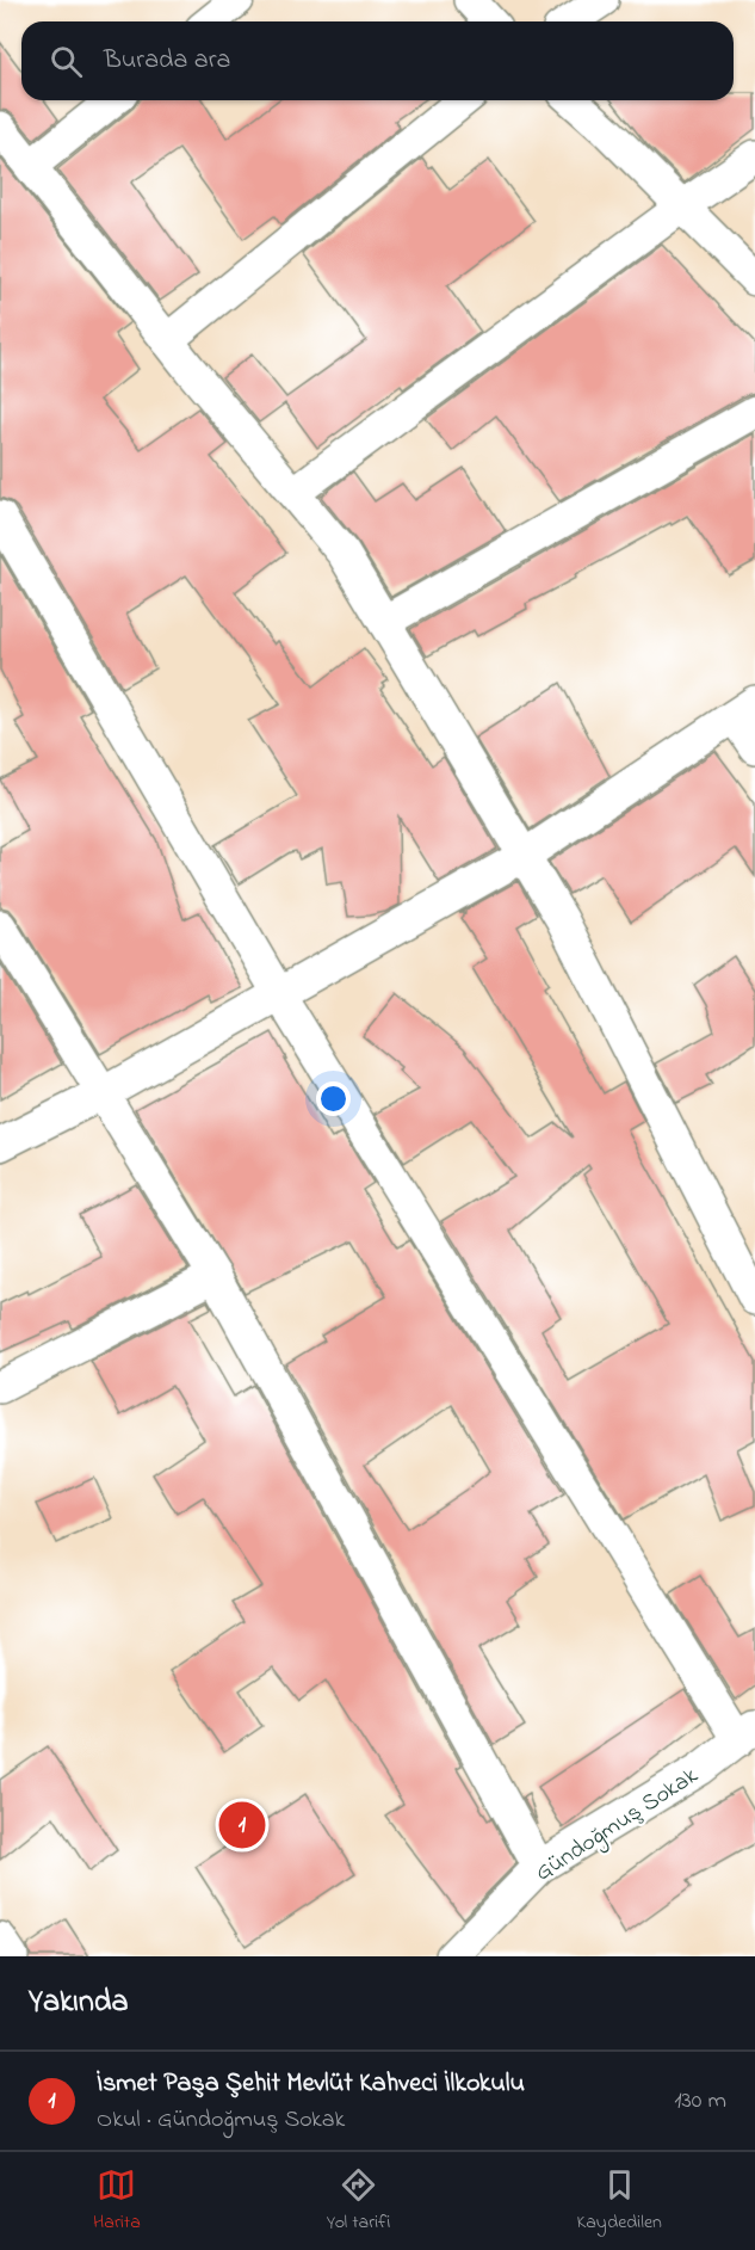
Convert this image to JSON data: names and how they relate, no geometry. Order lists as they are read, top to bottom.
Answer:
{
  "streets": {
    "street": ["Gündoğmuş Sokak"]
  },
  "page": {
    "search": "Burada ara",
    "pins": "1",
    "heading": "Yakında",
    "list": [
      {
        "mark": "1",
        "name": "İsmet Paşa Şehit Mevlüt Kahveci İlkokulu",
        "note": "Okul · Gündoğmuş Sokak",
        "value": "130 m"
      }
    ],
    "nav": ["Harita", "Yol tarifi", "Kaydedilen"]
  }
}
